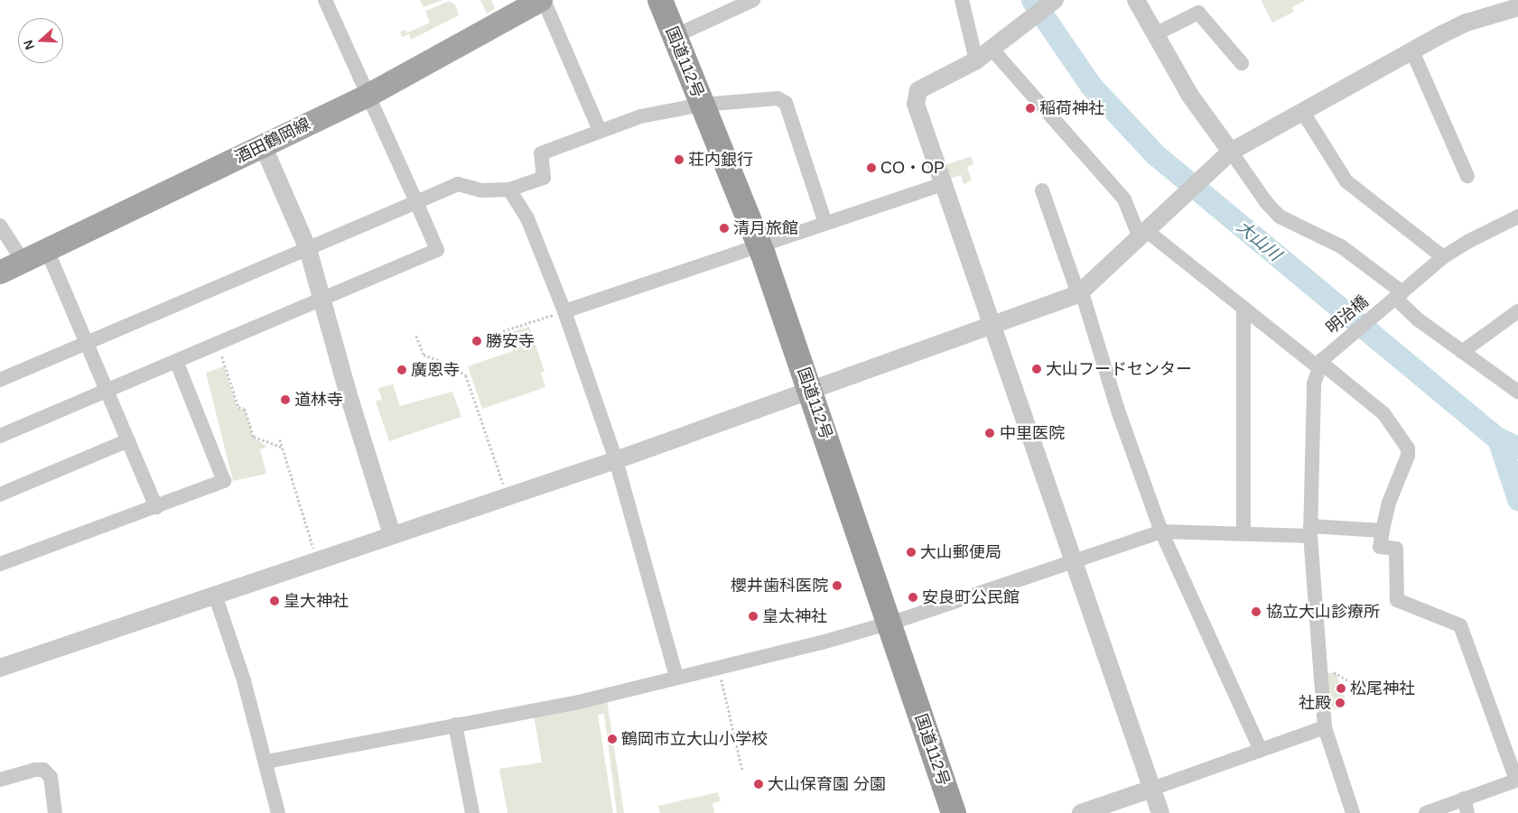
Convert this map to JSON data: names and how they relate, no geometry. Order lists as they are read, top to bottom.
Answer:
{
  "streets": {
    "highway": ["国道112号"],
    "main road": ["酒田鶴岡線"],
    "street": ["明治橋"]
  },
  "water": ["大山川"],
  "places": [
    "稲荷神社",
    "荘内銀行",
    "CO・OP",
    "清月旅館",
    "勝安寺",
    "大山フードセンター",
    "廣恩寺",
    "道林寺",
    "中里医院",
    "大山郵便局",
    "櫻井歯科医院",
    "安良町公民館",
    "皇大神社",
    "協立大山診療所",
    "皇太神社",
    "松尾神社",
    "社殿",
    "鶴岡市立大山小学校",
    "大山保育園 分園"
  ],
  "north": "left"
}
